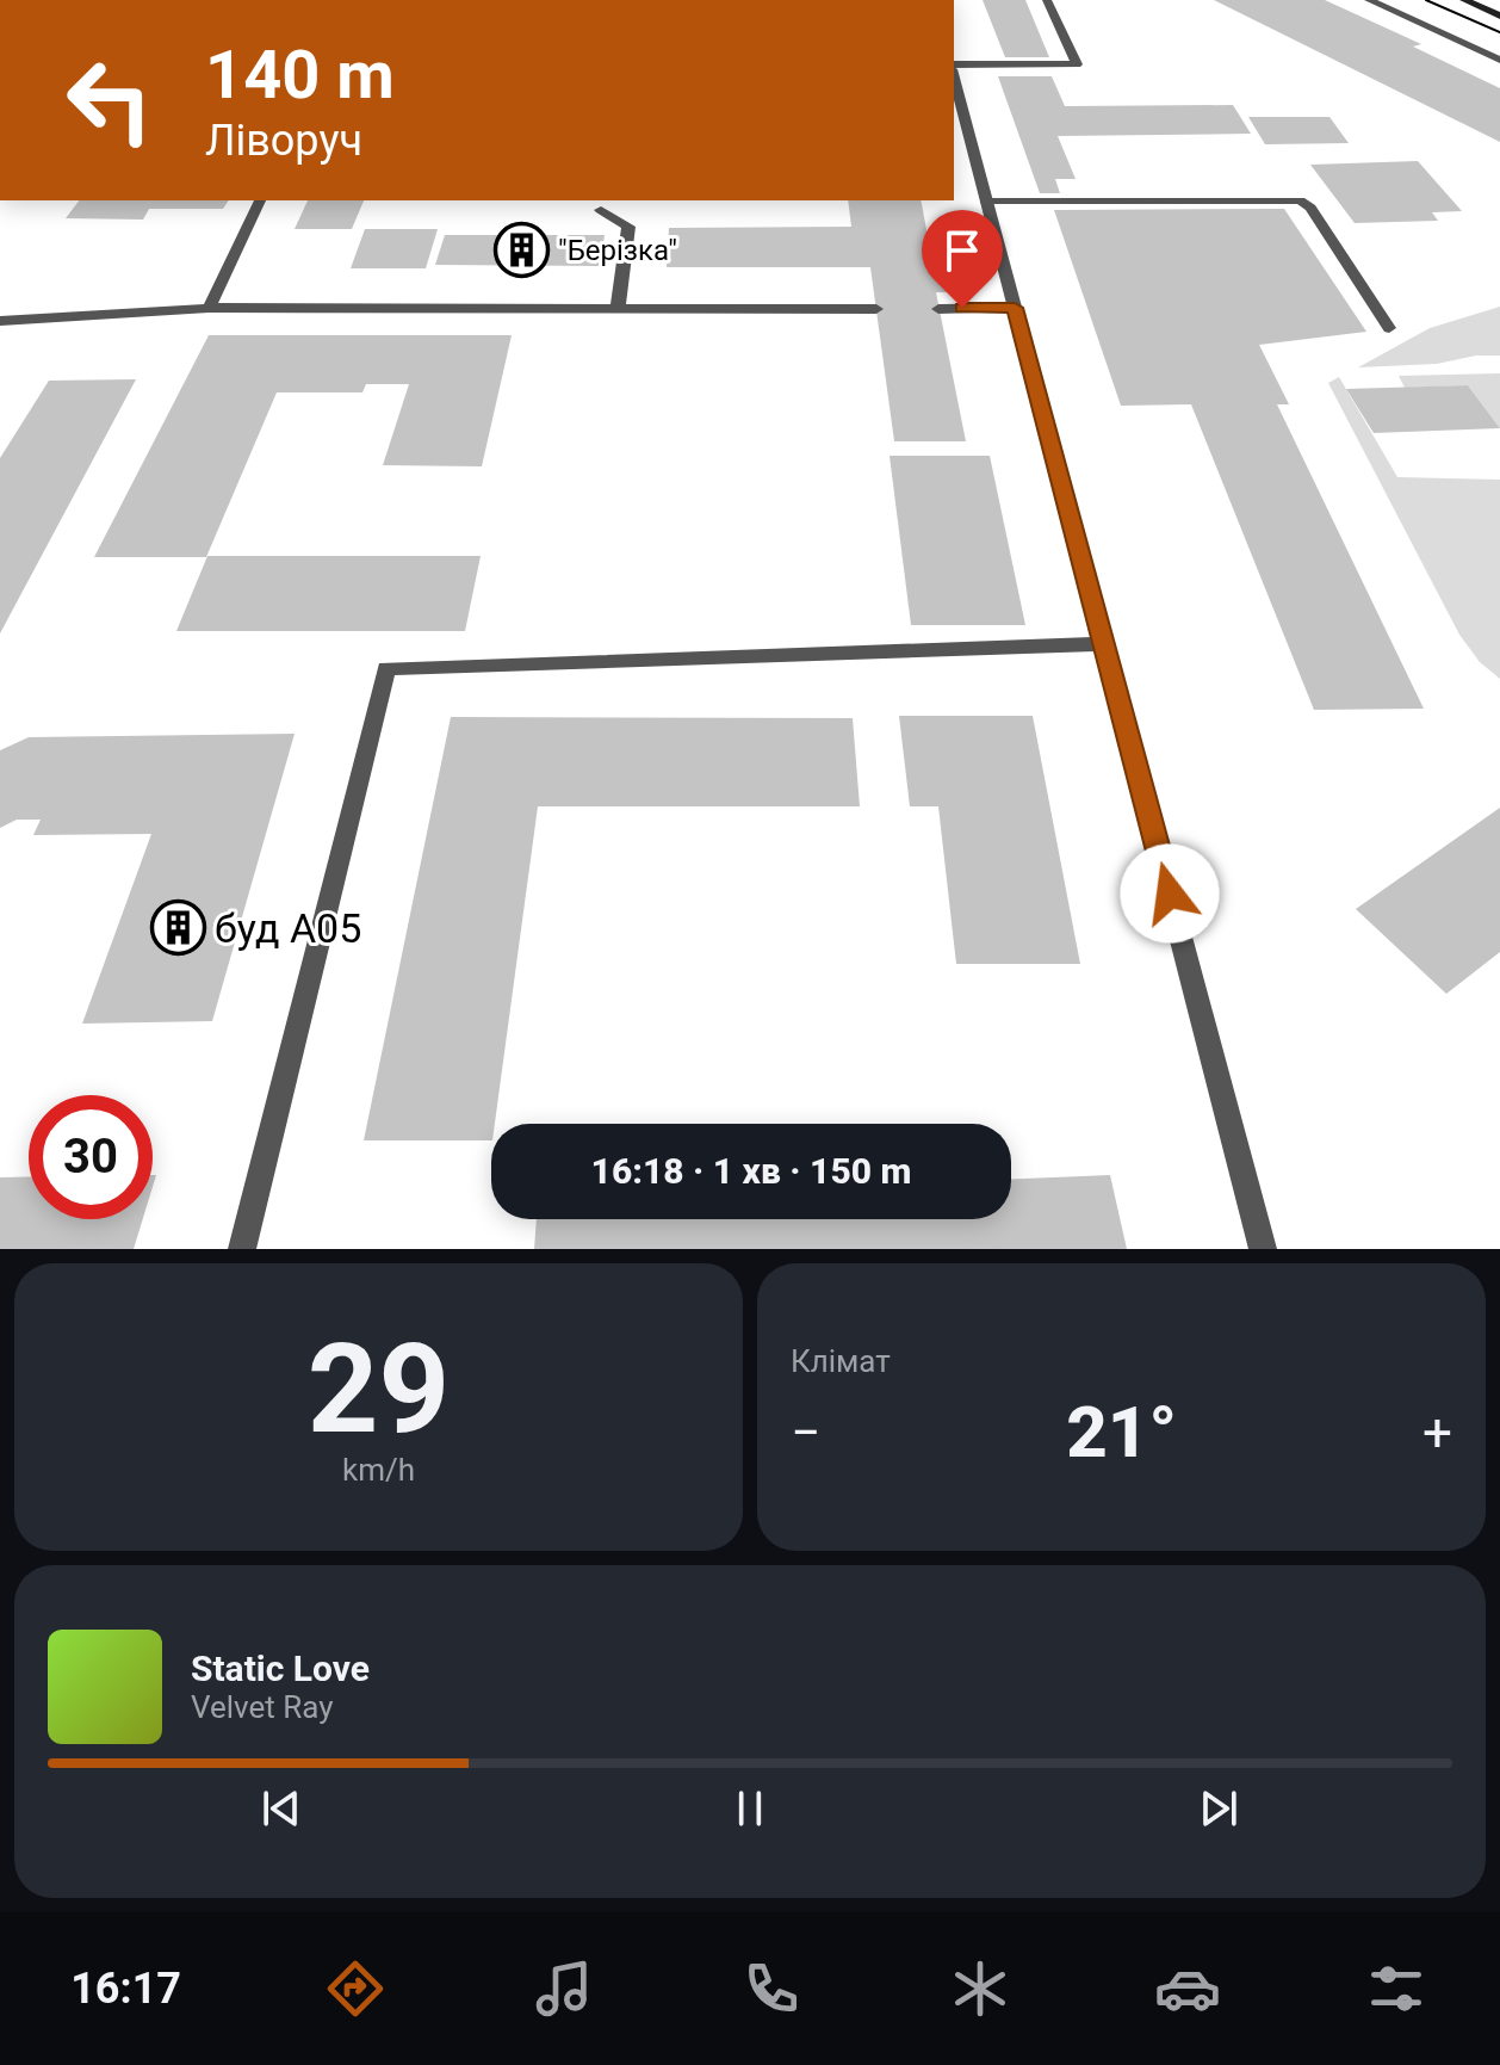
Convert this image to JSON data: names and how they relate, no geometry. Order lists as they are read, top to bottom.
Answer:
{
  "places": {
    "building": ["\"Берізка\"", "буд А05"]
  },
  "page": {
    "turn": ["140 m", "Ліворуч"],
    "limit": "30",
    "trip": "16:18 · 1 хв · 150 m",
    "tile": [
      ["29", "km/h"],
      "Клімат"
    ],
    "heat": ["−", "21°", "+"],
    "song": ["Static Love", "Velvet Ray"],
    "tabs": "16:17"
  }
}
